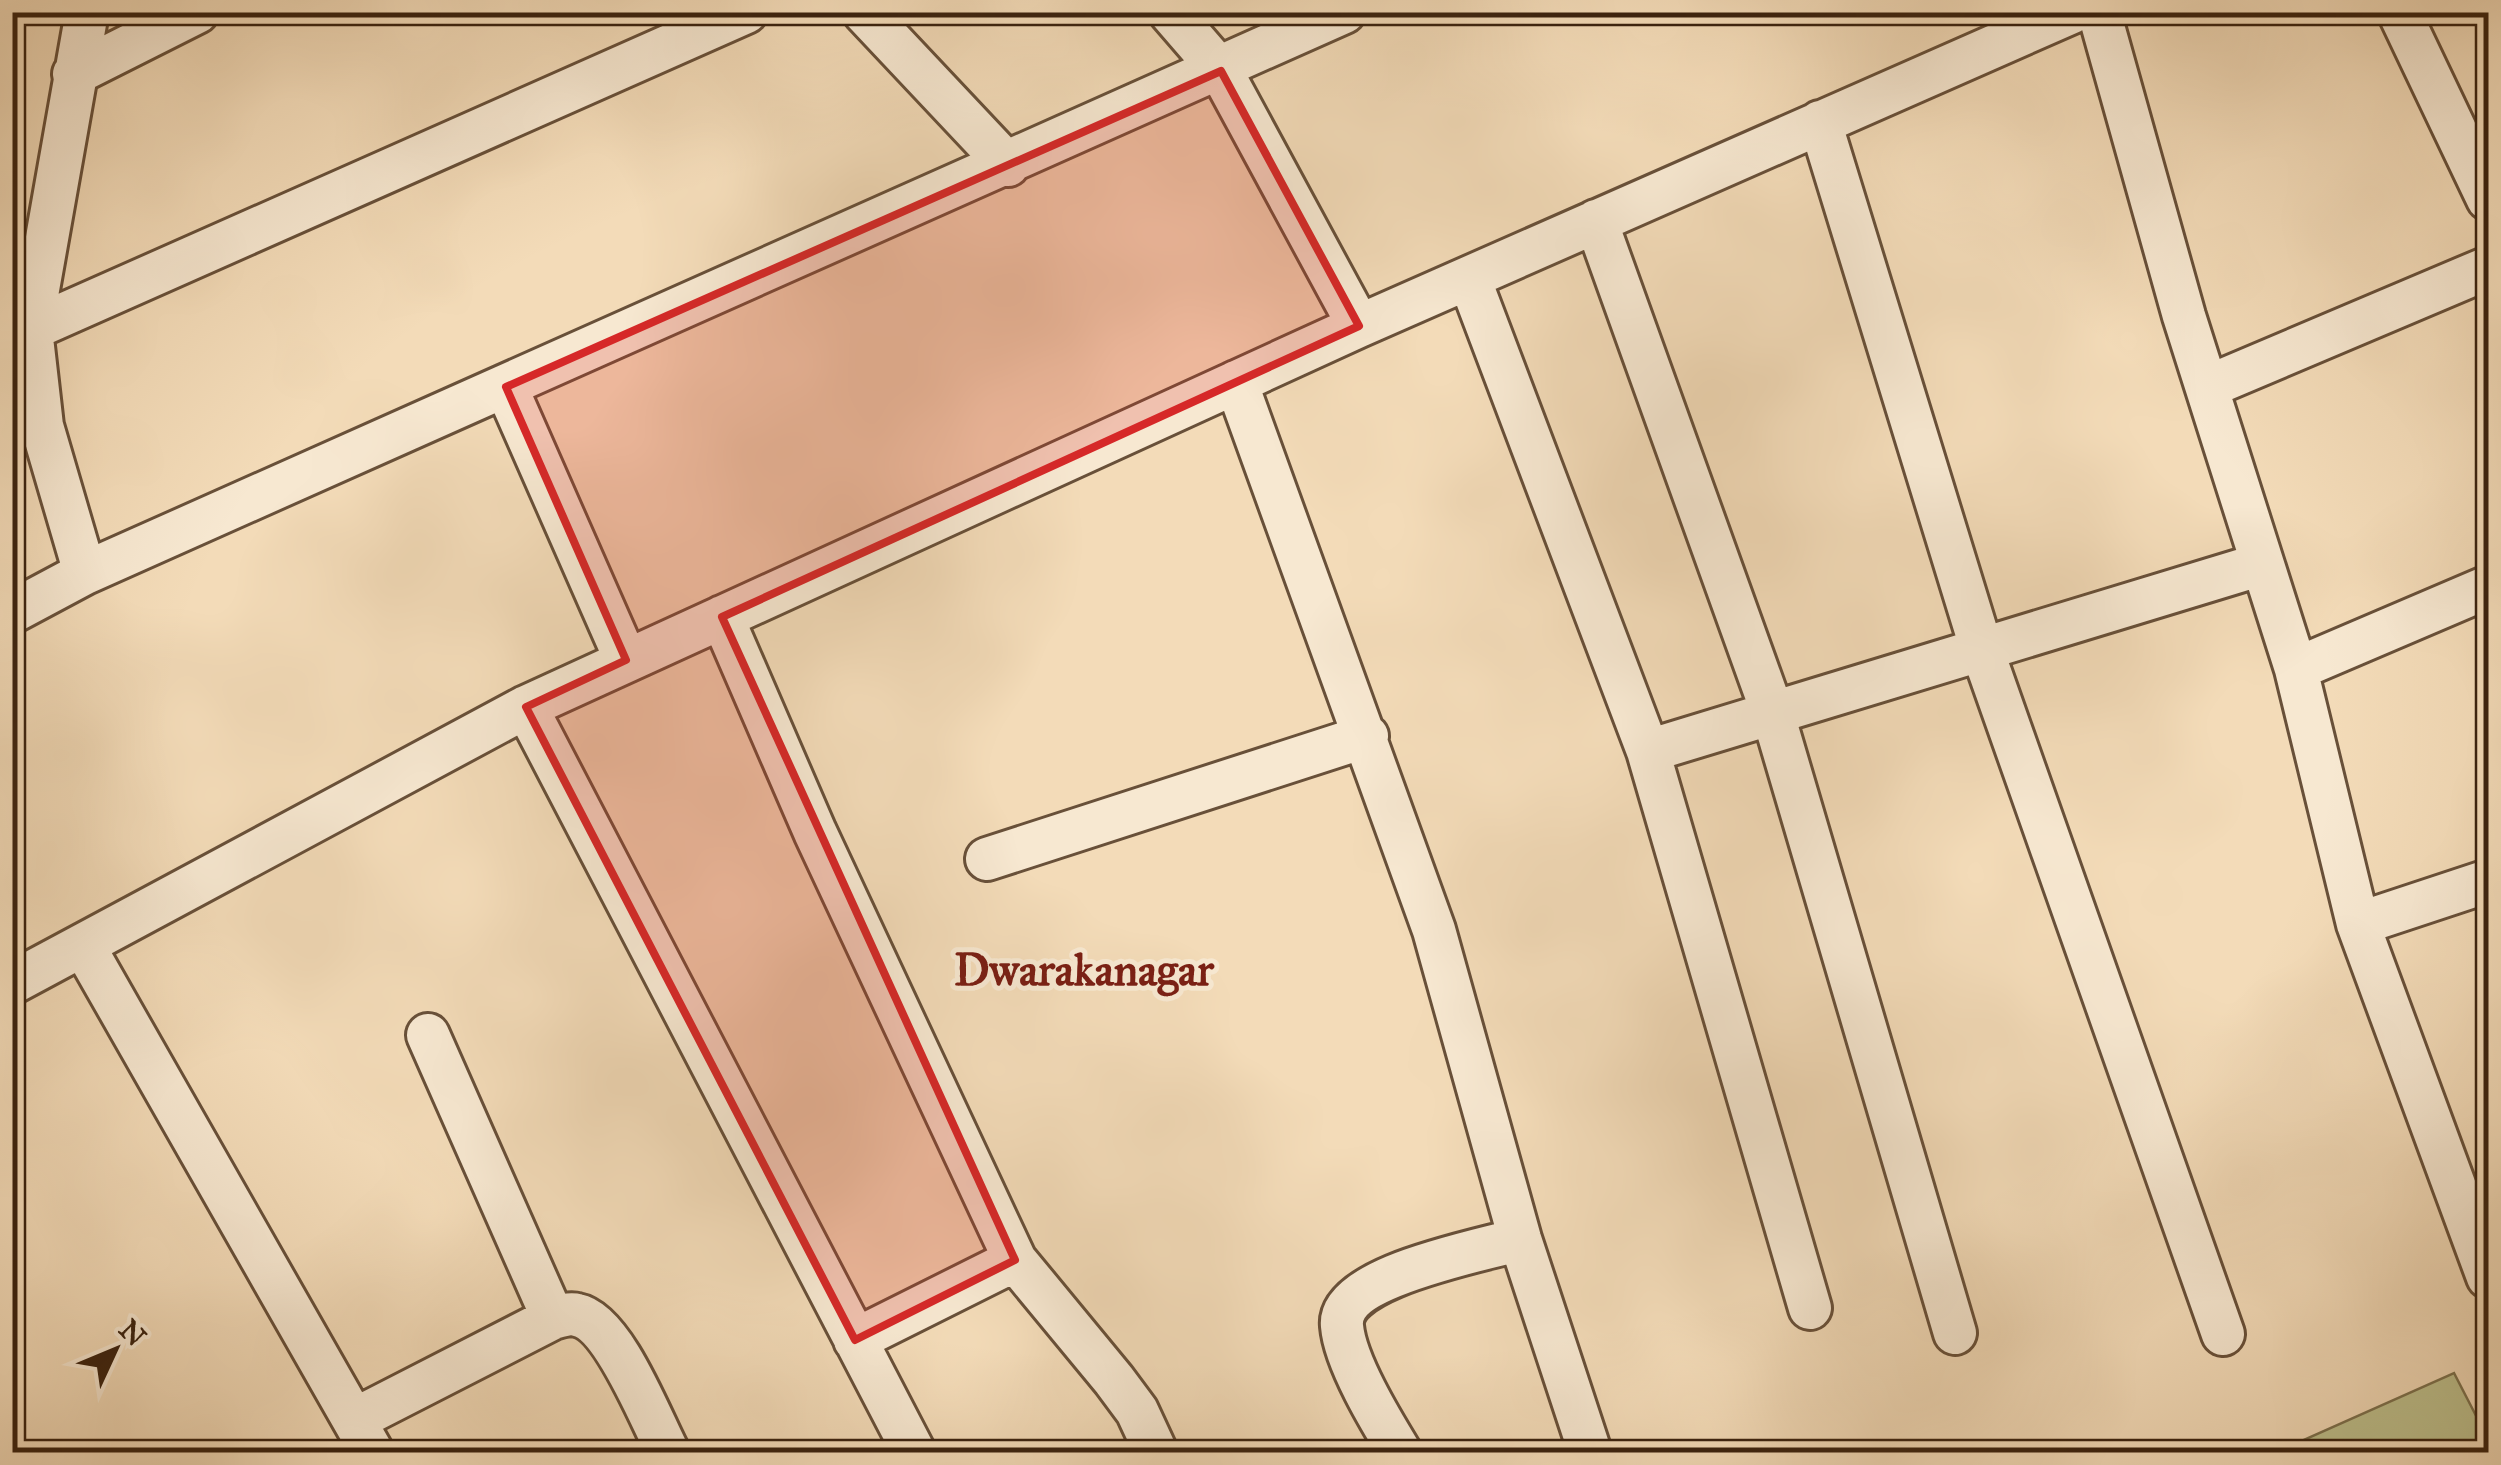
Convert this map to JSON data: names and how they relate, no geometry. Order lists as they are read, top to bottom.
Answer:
{
  "districts": ["Dwarakanagar"],
  "north": "top right"
}
